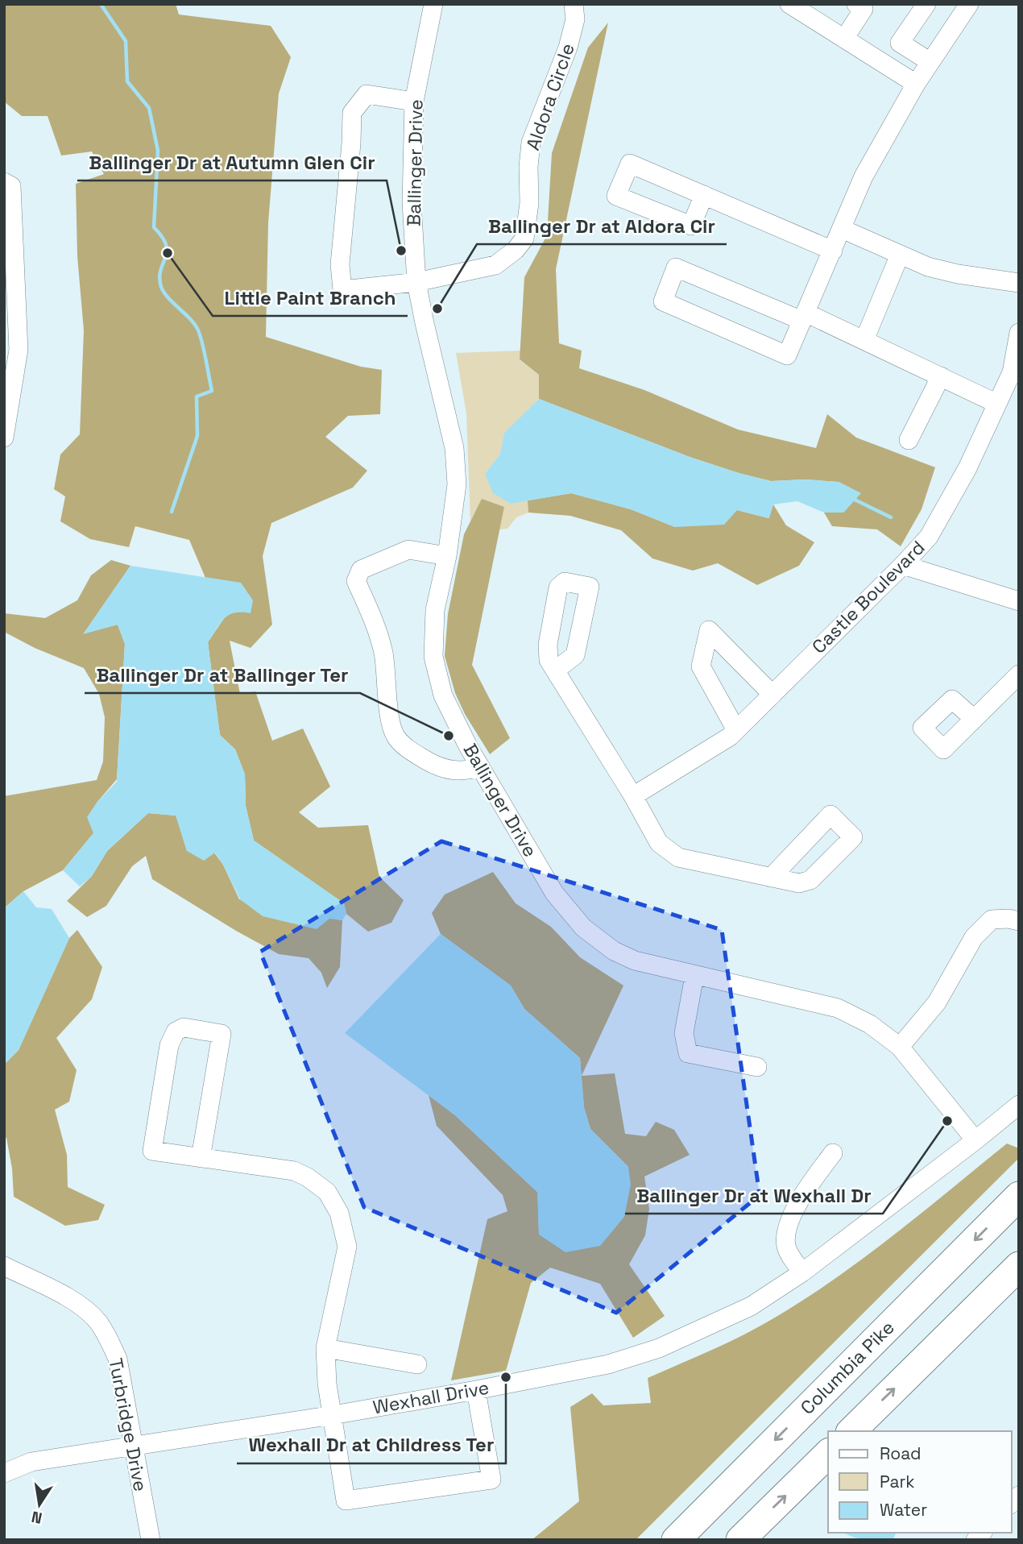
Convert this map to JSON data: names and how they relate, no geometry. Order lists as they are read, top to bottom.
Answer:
{
  "streets": {
    "highway": ["Columbia Pike"],
    "street": [
      "Aldora Circle",
      "Ballinger Drive",
      "Castle Boulevard",
      "Wexhall Drive",
      "Turbridge Drive"
    ]
  },
  "crossings": [
    ["Aldora Circle", "Ballinger Drive"],
    ["Ballinger Drive", "Wexhall Drive"],
    ["Wexhall Drive", "Turbridge Drive"]
  ],
  "places": [
    "Ballinger Dr at Autumn Glen Cir",
    "Little Paint Branch",
    "Ballinger Dr at Aldora Cir",
    "Ballinger Dr at Ballinger Ter",
    "Ballinger Dr at Wexhall Dr",
    "Wexhall Dr at Childress Ter"
  ],
  "legend": ["Road", "Park", "Water"],
  "north": "bottom"
}
